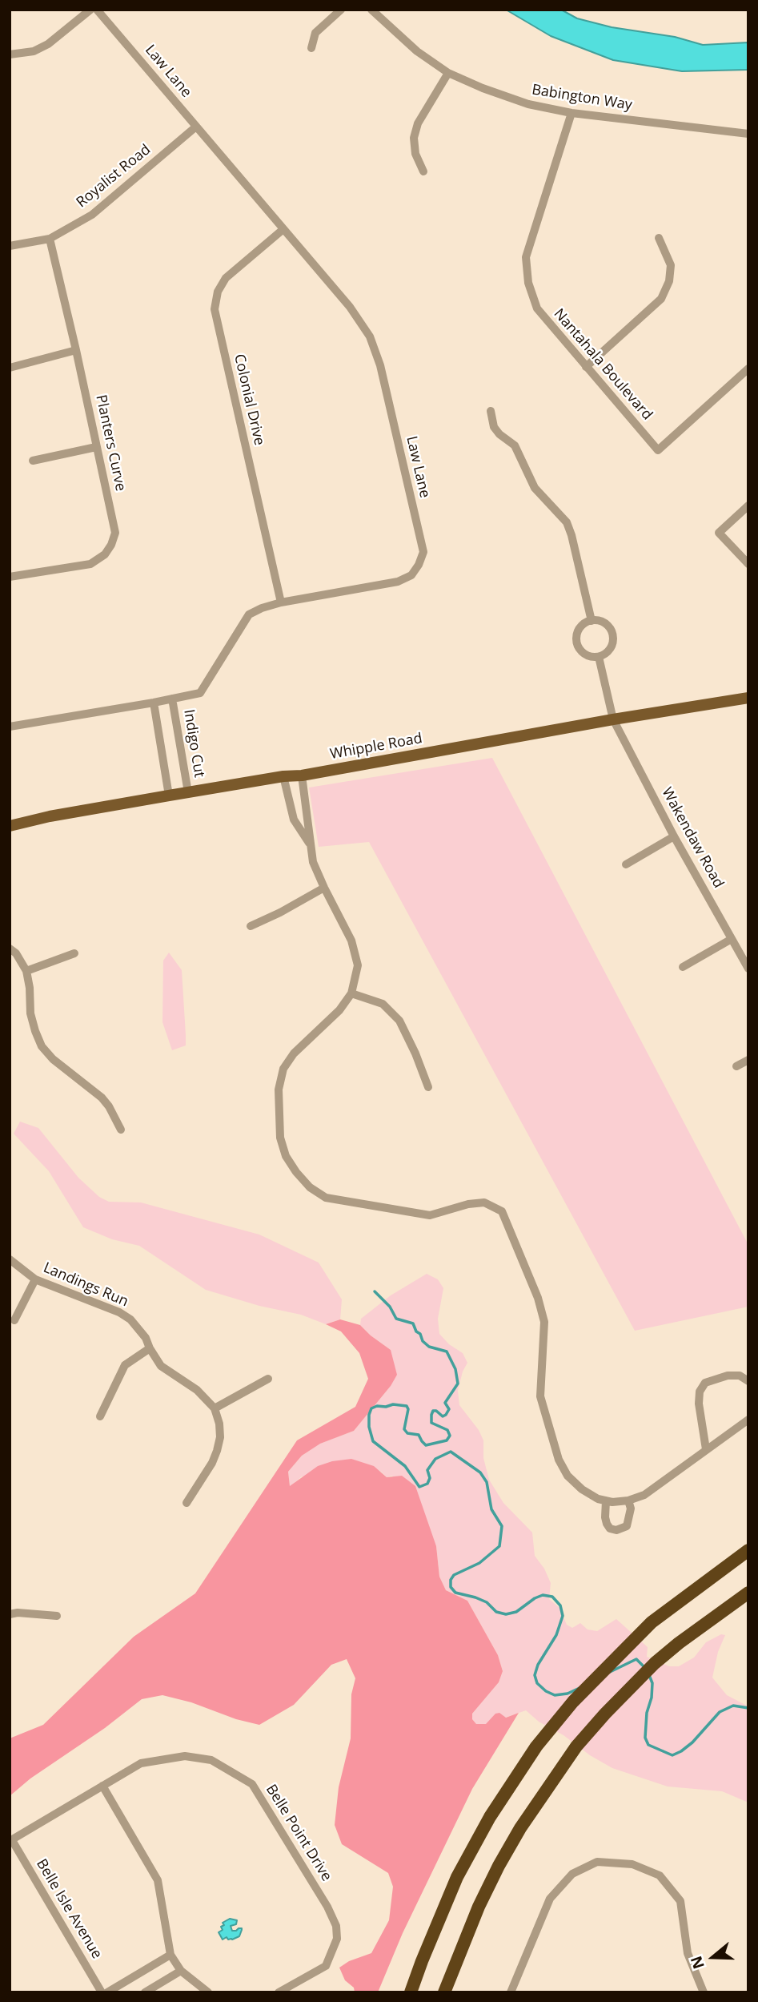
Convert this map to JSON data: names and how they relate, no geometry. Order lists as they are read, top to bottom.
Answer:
{
  "streets": {
    "main road": ["Whipple Road"],
    "street": [
      "Law Lane",
      "Babington Way",
      "Royalist Road",
      "Nantahala Boulevard",
      "Colonial Drive",
      "Planters Curve",
      "Indigo Cut",
      "Wakendaw Road",
      "Landings Run",
      "Belle Point Drive",
      "Belle Isle Avenue"
    ]
  },
  "crossings": [
    ["Law Lane", "Royalist Road"],
    ["Law Lane", "Colonial Drive"],
    ["Law Lane", "Indigo Cut"],
    ["Babington Way", "Nantahala Boulevard"],
    ["Royalist Road", "Planters Curve"],
    ["Indigo Cut", "Whipple Road"],
    ["Whipple Road", "Wakendaw Road"],
    ["Belle Point Drive", "Belle Isle Avenue"]
  ],
  "north": "left"
}
